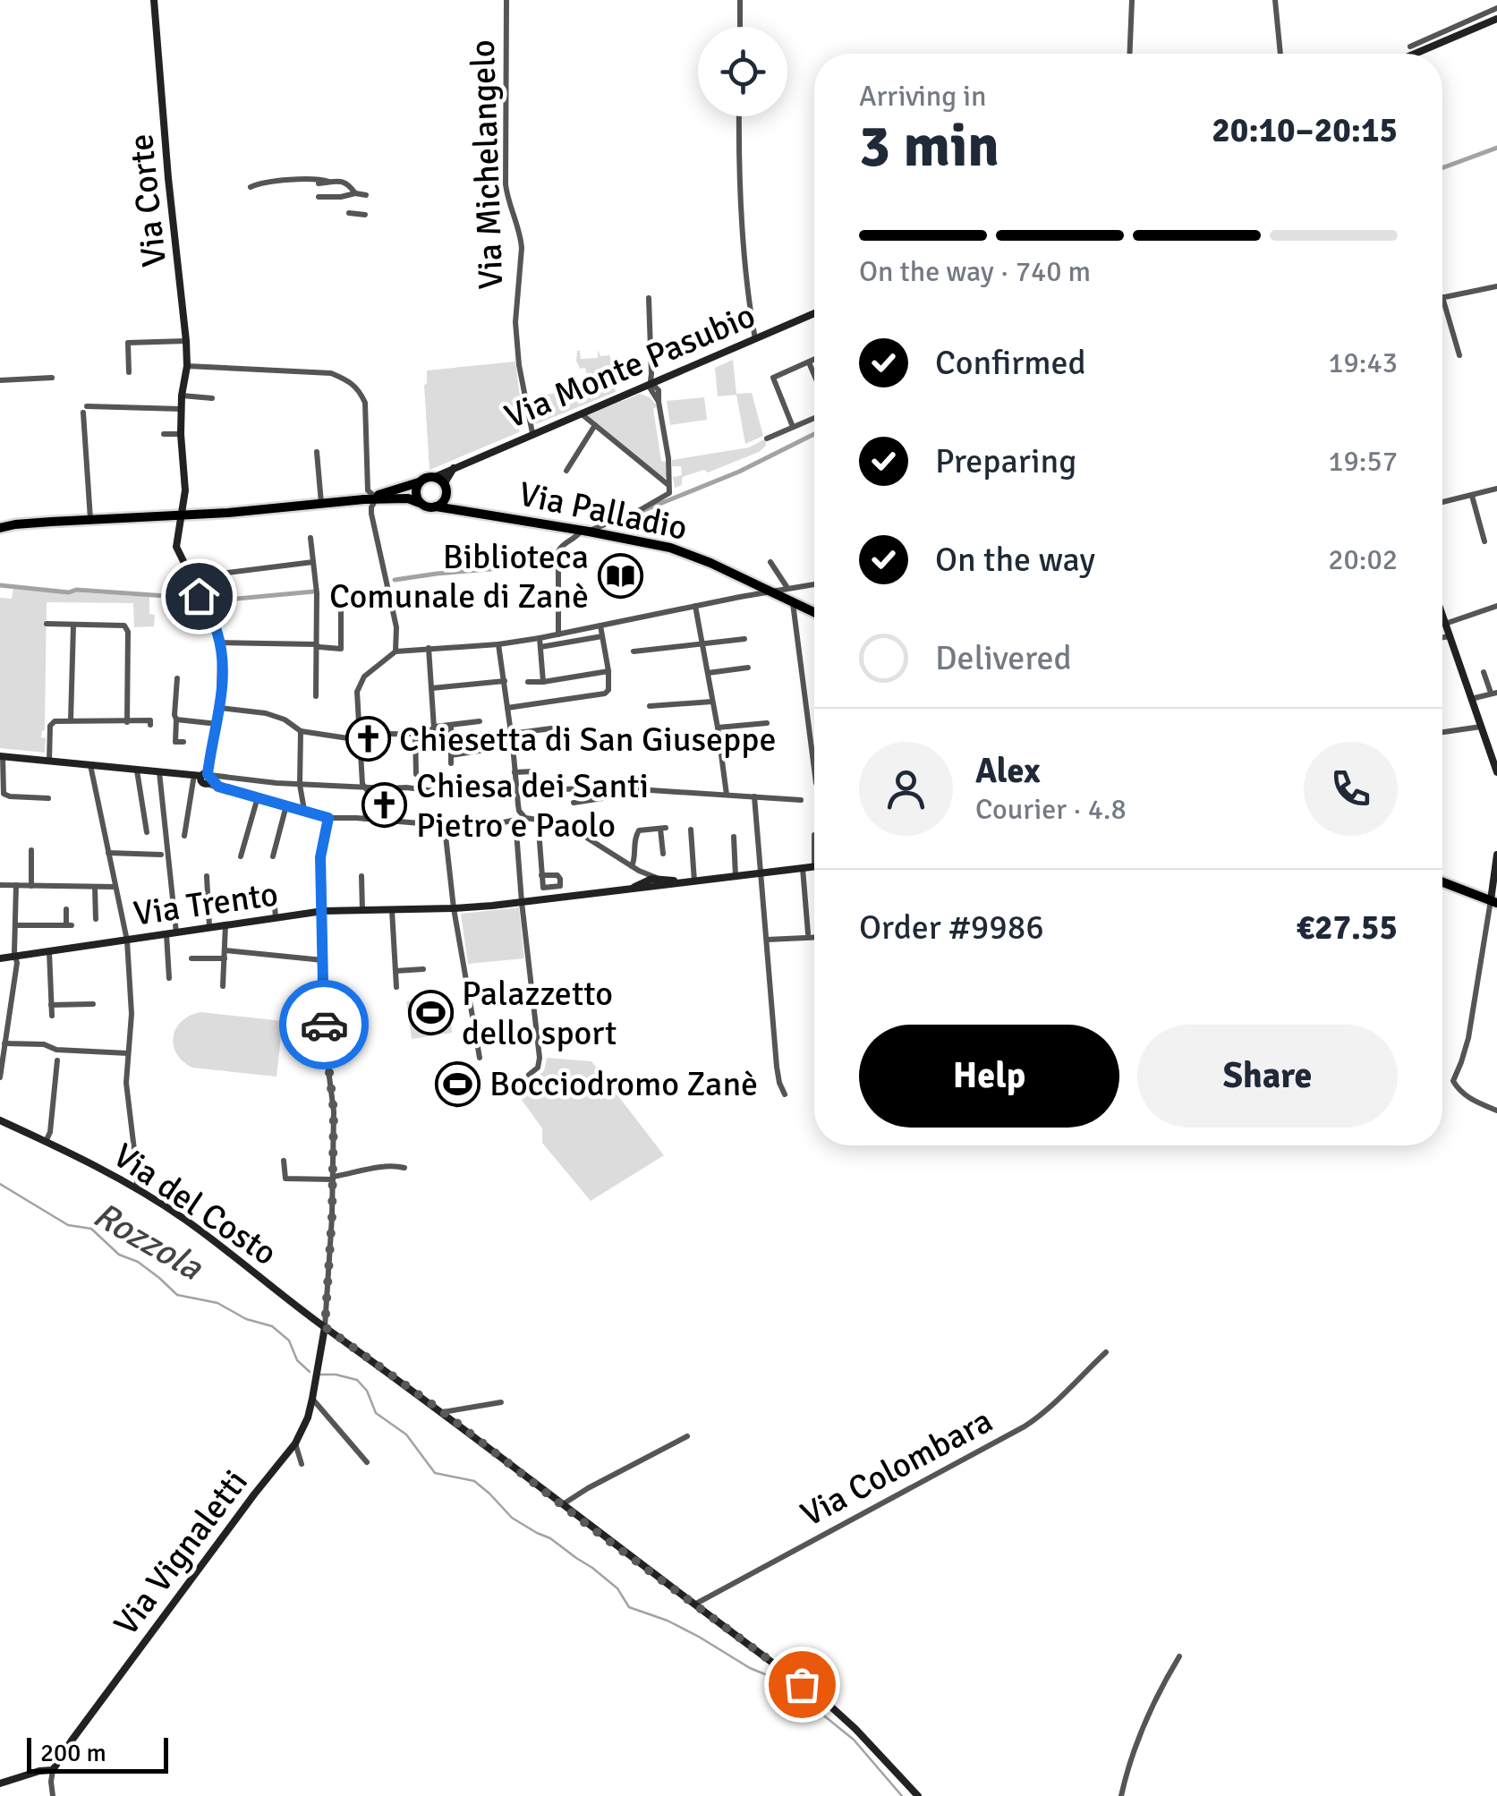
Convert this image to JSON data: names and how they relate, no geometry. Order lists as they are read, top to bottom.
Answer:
{
  "streets": {
    "main road": ["Via Palladio"],
    "street": [
      "Via Michelangelo",
      "Via Corte",
      "Via Monte Pasubio",
      "Via Trento",
      "Via del Costo",
      "Via Colombara",
      "Via Vignaletti"
    ]
  },
  "crossings": [
    ["Via Michelangelo", "Via Monte Pasubio"],
    ["Via Monte Pasubio", "Via Palladio"],
    ["Via del Costo", "Via Colombara"],
    ["Via del Costo", "Via Vignaletti"]
  ],
  "water": ["Rozzola"],
  "places": {
    "library": ["Biblioteca Comunale di Zanè"],
    "church": ["Chiesetta di San Giuseppe", "Chiesa dei Santi Pietro e Paolo"],
    "sports": ["Palazzetto dello sport", "Bocciodromo Zanè"]
  },
  "scale_bar": "200 m",
  "page": {
    "heading": ["3 min", "Arriving in", "20:10–20:15"],
    "panel": [
      "Alex",
      "Courier · 4.8",
      "Order #9986",
      "€27.55"
    ],
    "bar": "On the way · 740 m",
    "list": [
      ["Confirmed", "19:43"],
      ["Preparing", "19:57"],
      ["On the way", "20:02"],
      "Delivered"
    ],
    "buttons": ["Help", "Share"],
    "scale": "200 m"
  }
}
